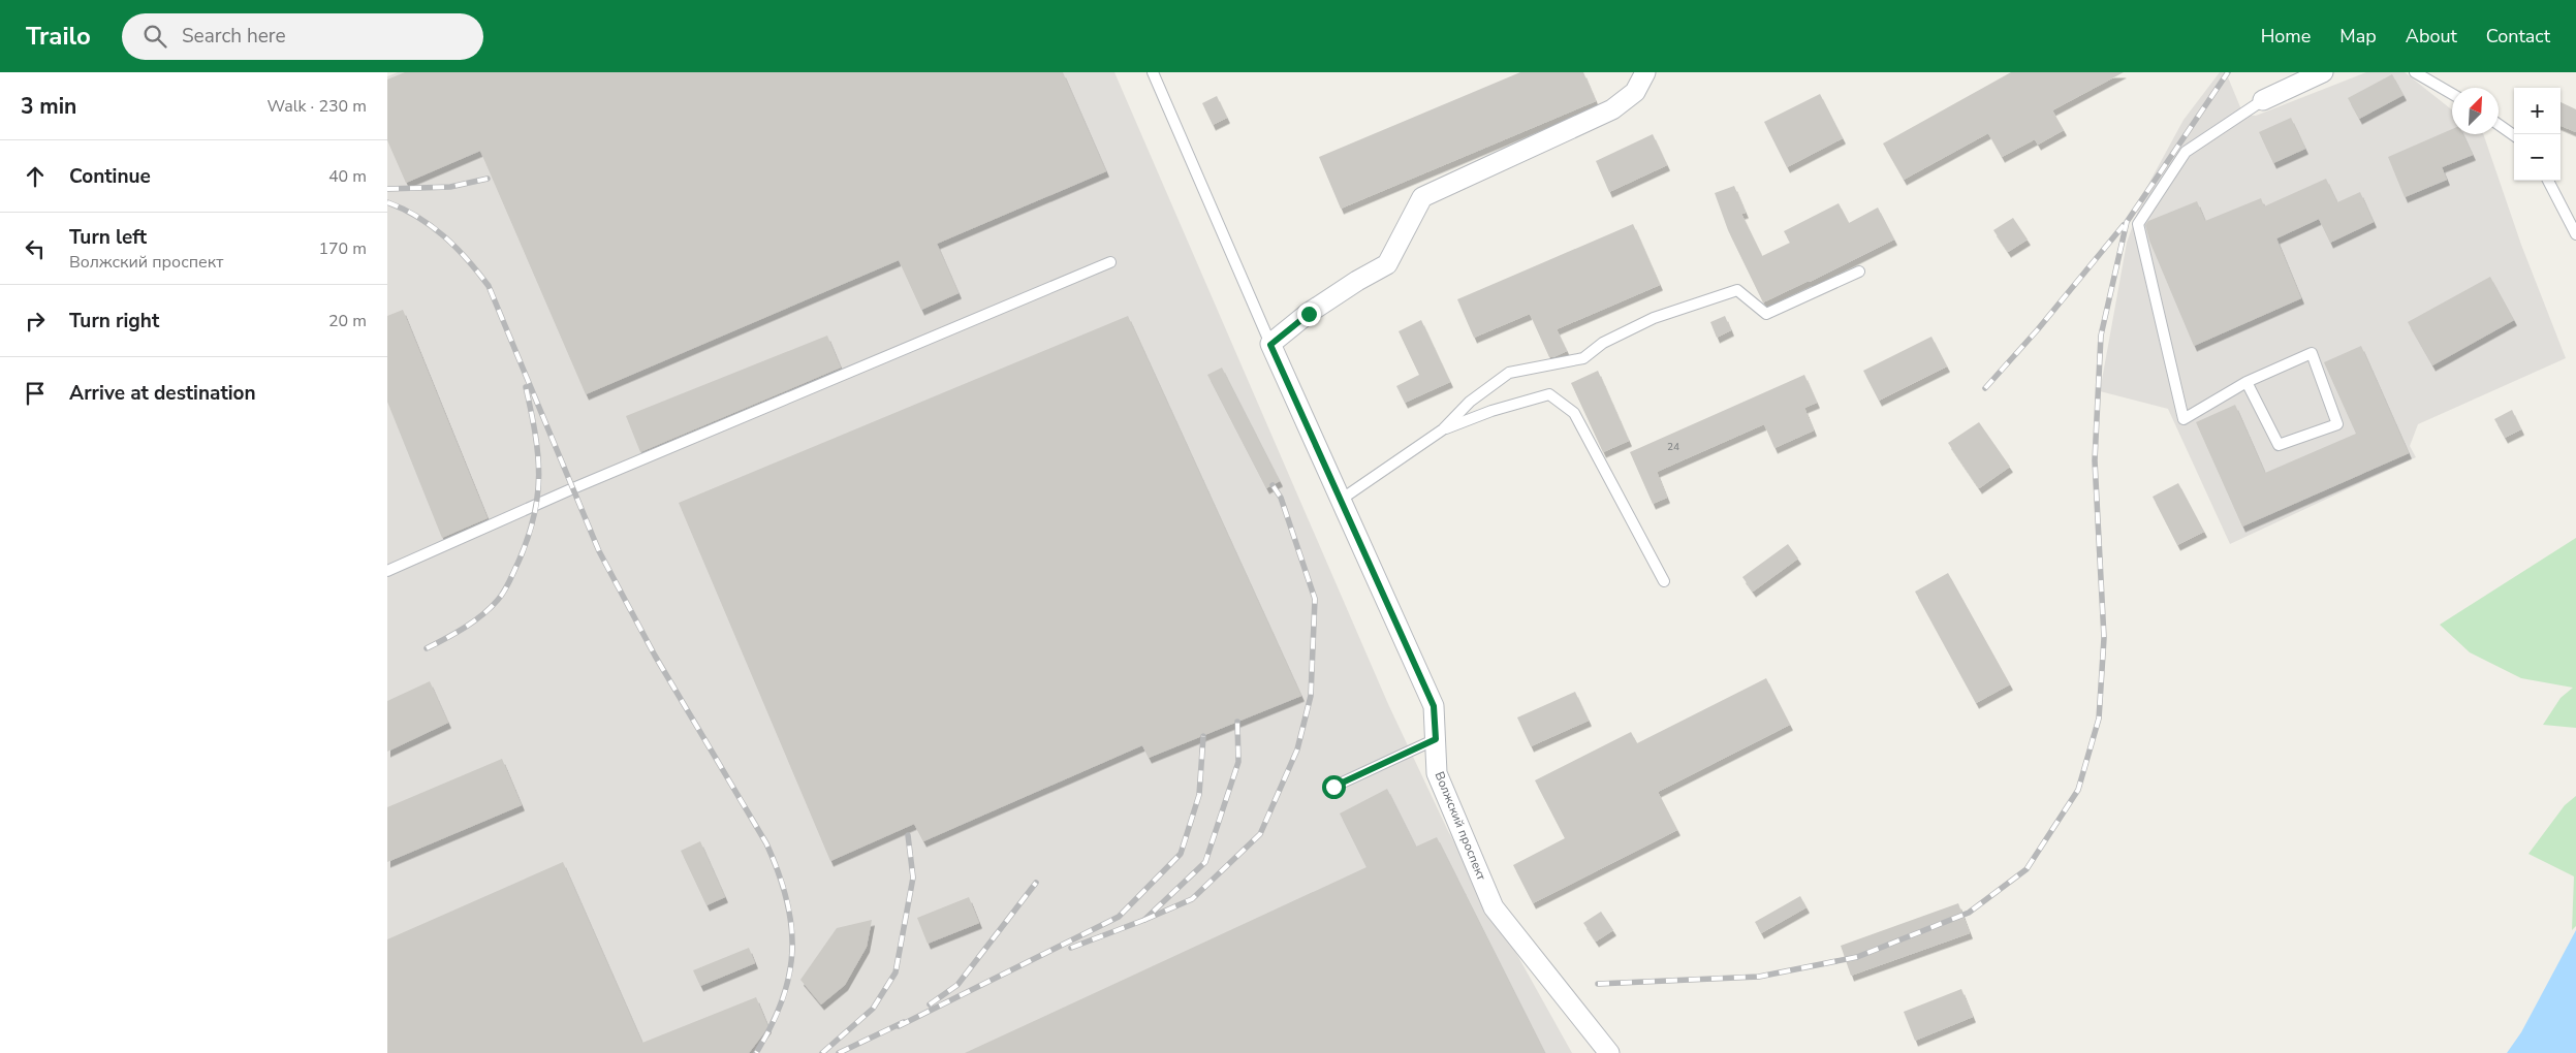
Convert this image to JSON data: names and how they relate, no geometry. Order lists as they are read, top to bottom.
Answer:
{
  "streets": {
    "street": ["Волжский проспект"]
  },
  "house_numbers": ["24"],
  "north": "top right",
  "page": {
    "header": "Trailo",
    "search": "Search here",
    "nav": [
      "Home",
      "Map",
      "About",
      "Contact"
    ],
    "heading": ["3 min", "Walk · 230 m"],
    "map_buttons": ["+", "−"],
    "list": [
      ["Continue", "40 m"],
      ["Turn left", "Волжский проспект", "170 m"],
      ["Turn right", "20 m"],
      "Arrive at destination"
    ]
  }
}
